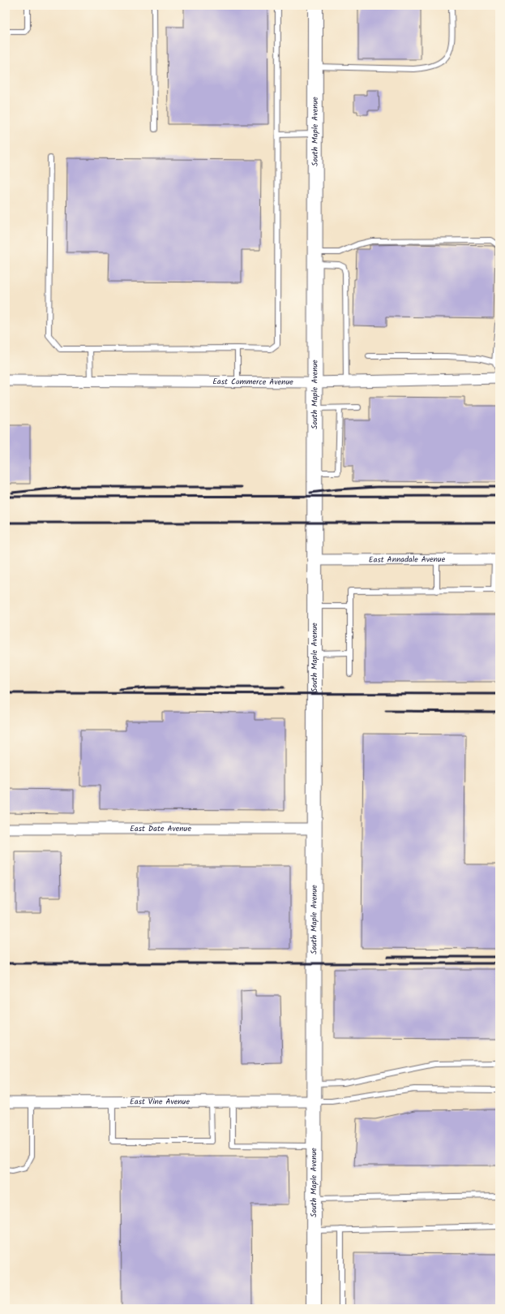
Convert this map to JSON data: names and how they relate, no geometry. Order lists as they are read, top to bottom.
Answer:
{
  "streets": {
    "street": [
      "South Maple Avenue",
      "East Commerce Avenue",
      "East Annadale Avenue",
      "East Date Avenue",
      "East Vine Avenue"
    ]
  },
  "crossings": [
    ["South Maple Avenue", "East Commerce Avenue"],
    ["South Maple Avenue", "East Annadale Avenue"],
    ["South Maple Avenue", "East Date Avenue"],
    ["South Maple Avenue", "East Vine Avenue"]
  ]
}
